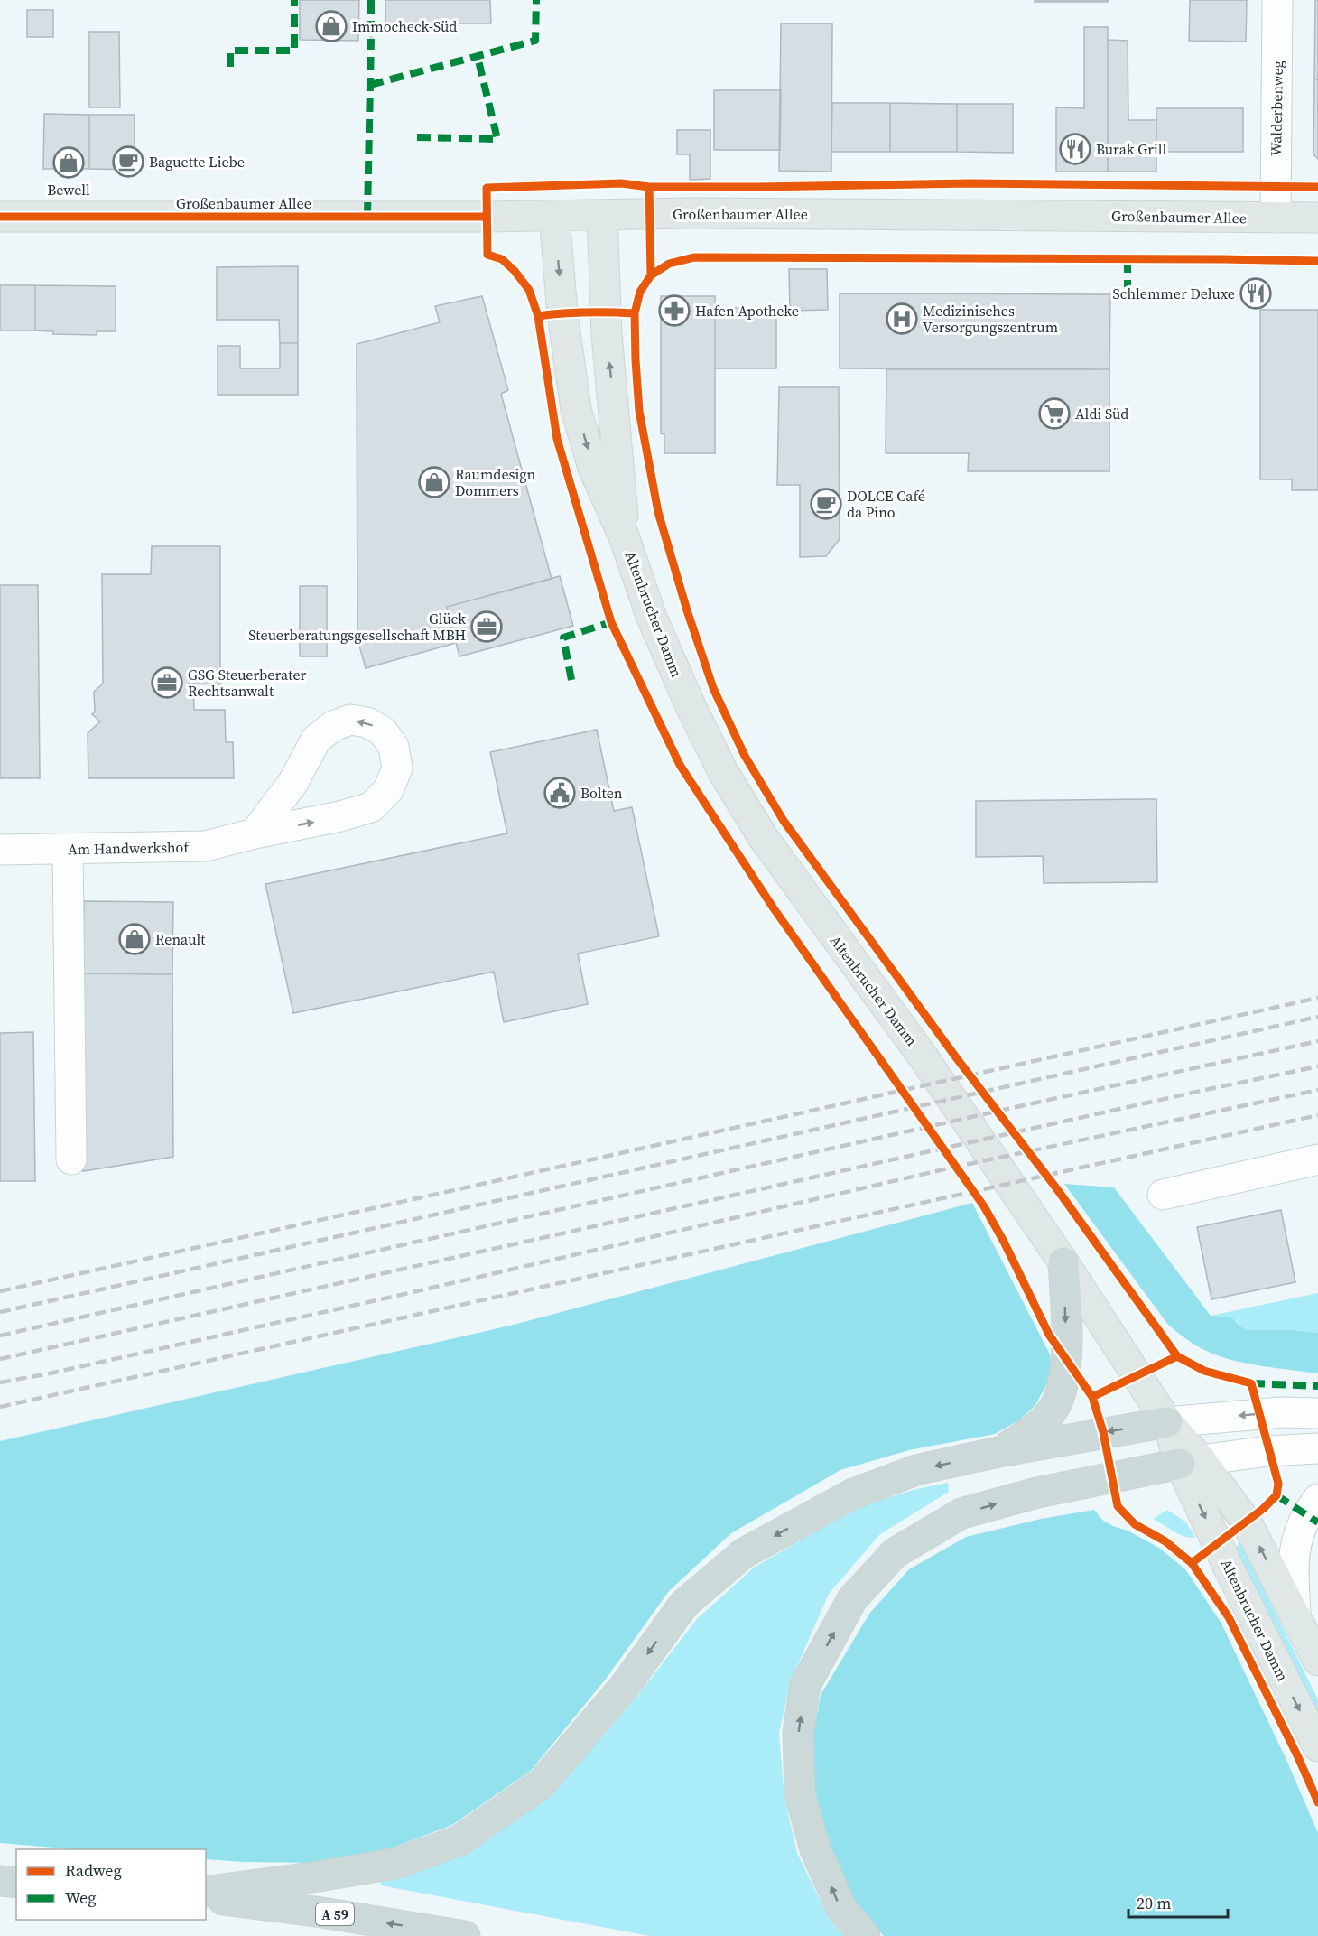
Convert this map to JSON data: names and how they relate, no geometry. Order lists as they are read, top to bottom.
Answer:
{
  "streets": {
    "highway": ["A 59"],
    "main road": ["Großenbaumer Allee", "Altenbrucher Damm"],
    "street": ["Walderbenweg", "Am Handwerkshof"]
  },
  "crossings": [
    ["Walderbenweg", "Großenbaumer Allee"],
    ["Großenbaumer Allee", "Altenbrucher Damm"]
  ],
  "places": {
    "shop": [
      "Immocheck-Süd",
      "Bewell",
      "Raumdesign Dommers",
      "Renault"
    ],
    "restaurant": ["Burak Grill", "Schlemmer Deluxe"],
    "cafe": ["Baguette Liebe", "DOLCE Café da Pino"],
    "pharmacy": ["Hafen Apotheke"],
    "hospital": ["Medizinisches Versorgungszentrum"],
    "supermarket": ["Aldi Süd"],
    "office": ["Glück Steuerberatungsgesellschaft MBH", "GSG Steuerberater Rechtsanwalt"],
    "public building": ["Bolten"]
  },
  "legend": ["Radweg", "Weg"],
  "scale_bar": "20 m"
}
